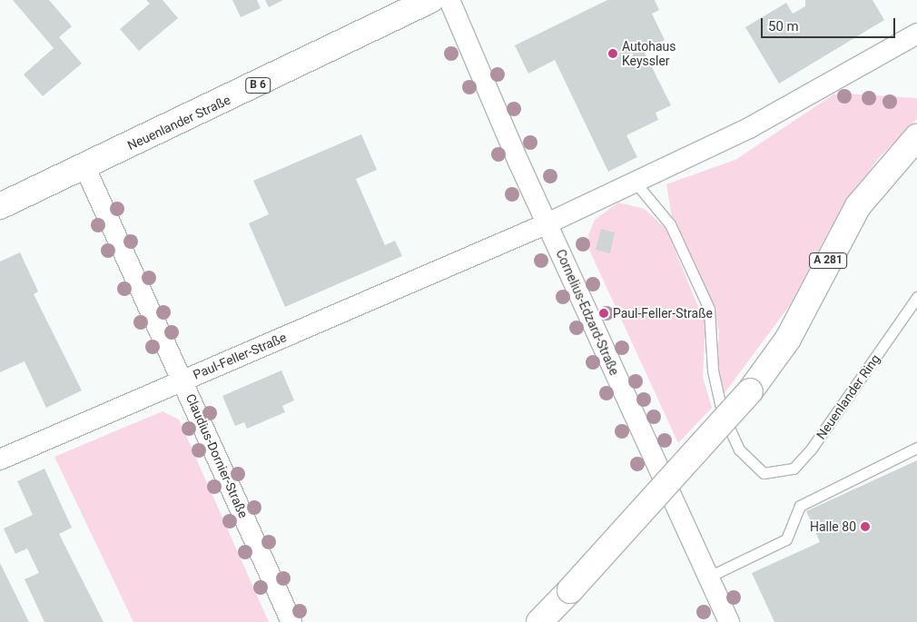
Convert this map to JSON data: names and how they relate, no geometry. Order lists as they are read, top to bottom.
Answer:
{
  "streets": {
    "main road": ["B 6", "Neuenlander Straße", "A 281"],
    "street": ["Cornelius-Edzard-Straße", "Paul-Feller-Straße", "Claudius-Dornier-Straße"],
    "lane": ["Neuenlander Ring"]
  },
  "crossings": [
    ["Neuenlander Straße", "Claudius-Dornier-Straße"],
    ["Cornelius-Edzard-Straße", "Paul-Feller-Straße"],
    ["Paul-Feller-Straße", "Neuenlander Ring"],
    ["Paul-Feller-Straße", "Claudius-Dornier-Straße"]
  ],
  "places": ["Autohaus Keyssler", "Paul-Feller-Straße", "Halle 80"],
  "scale_bar": "50 m"
}
